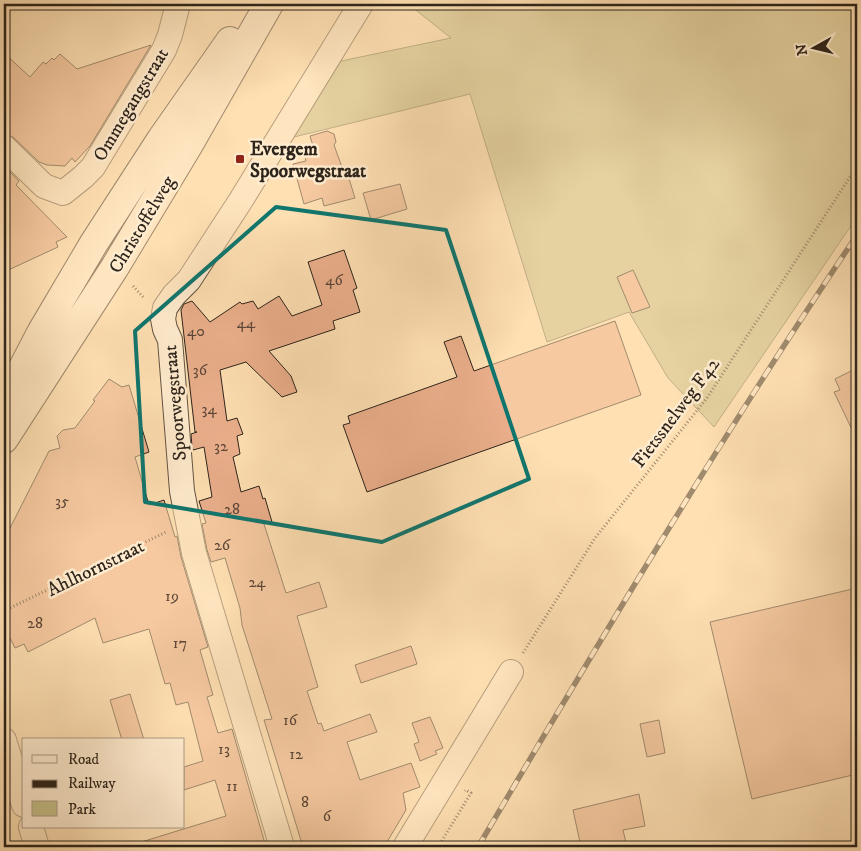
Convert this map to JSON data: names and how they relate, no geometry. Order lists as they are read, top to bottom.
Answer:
{
  "streets": {
    "main road": ["Christoffelweg"],
    "street": ["Ommegangstraat", "Spoorwegstraat"],
    "path": ["Fietssnelweg F42", "Ahlhornstraat"]
  },
  "crossings": [
    ["Spoorwegstraat", "Ahlhornstraat"]
  ],
  "places": {
    "transit": ["Evergem Spoorwegstraat"]
  },
  "house_numbers": [
    "46",
    "44",
    "40",
    "36",
    "34",
    "32",
    "35",
    "28",
    "26",
    "24",
    "19",
    "28",
    "17",
    "16",
    "13",
    "12",
    "11",
    "8",
    "6"
  ],
  "legend": ["Road", "Railway", "Park"],
  "north": "left"
}
